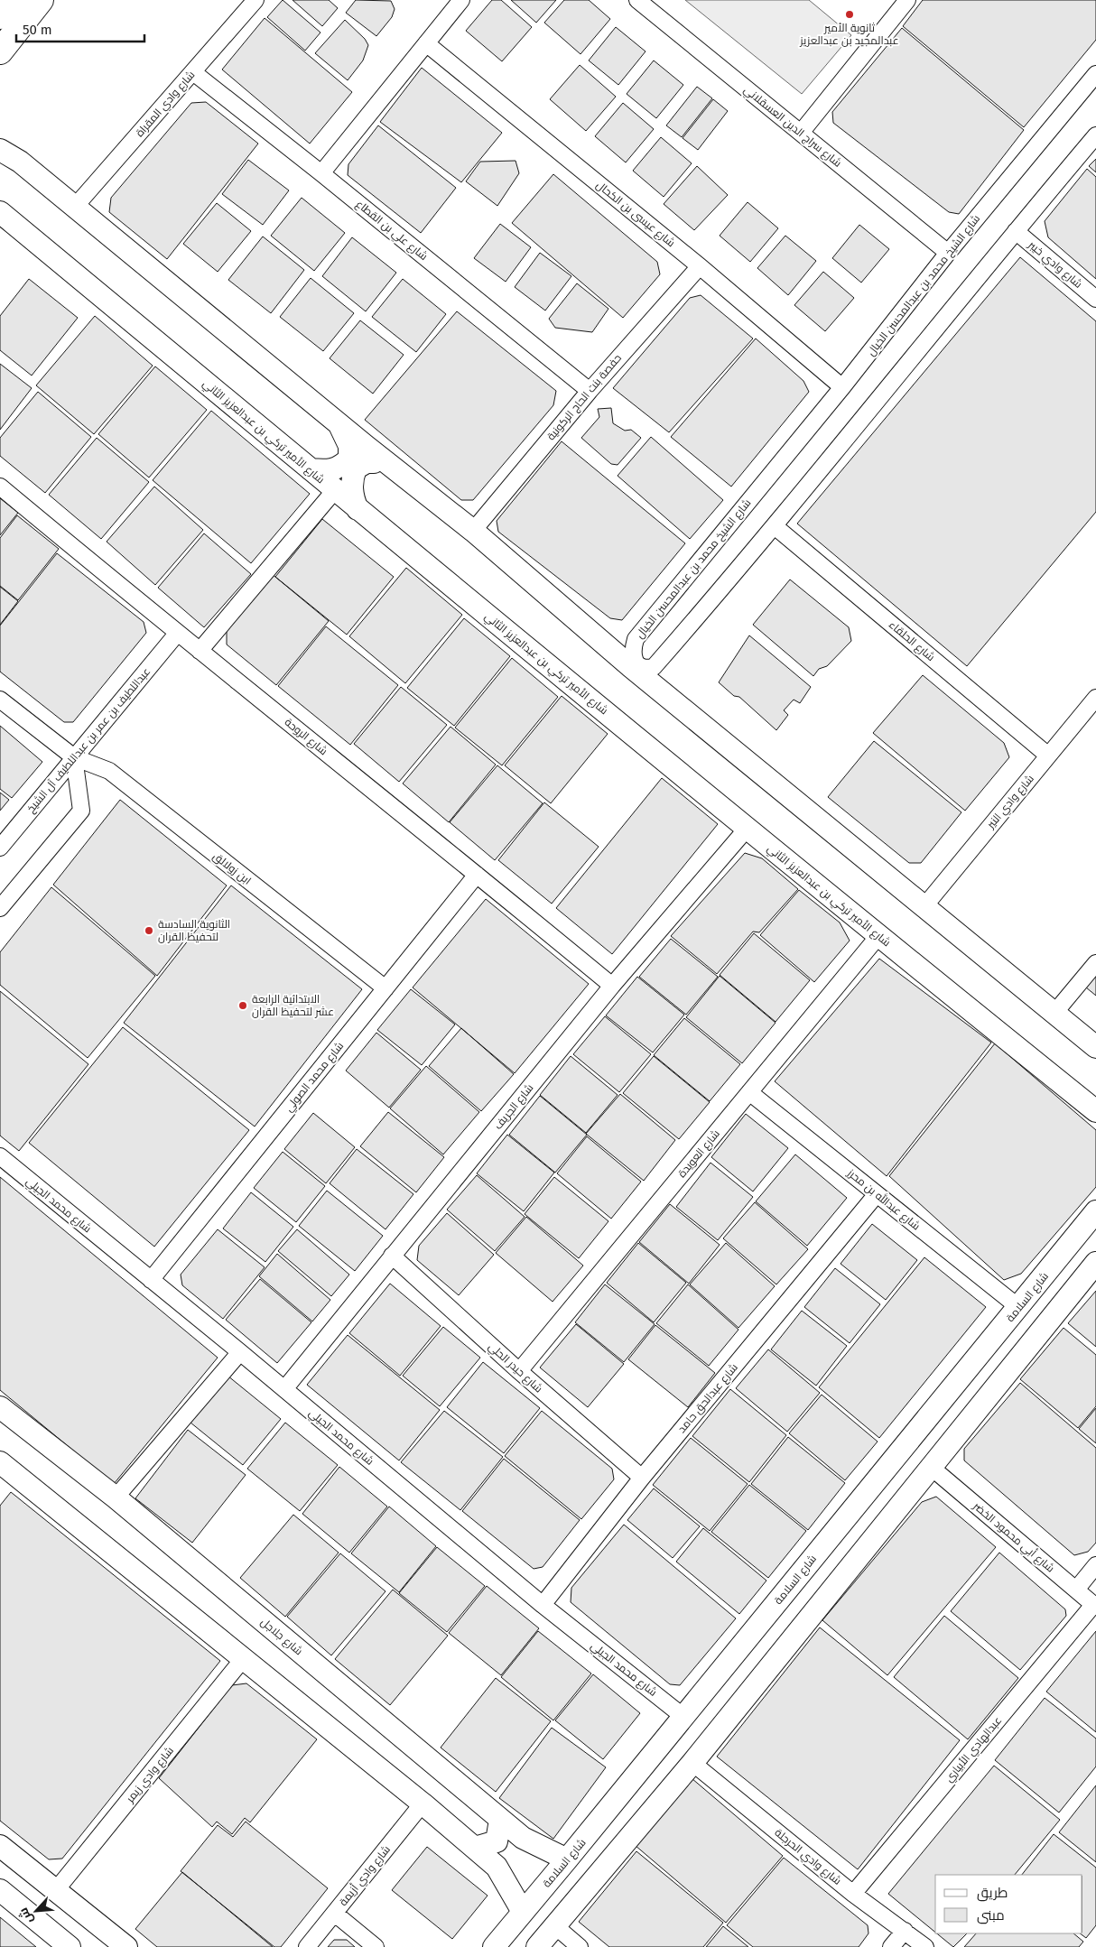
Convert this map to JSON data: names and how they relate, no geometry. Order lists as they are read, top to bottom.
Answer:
{
  "streets": {
    "street": [
      "شارع وادي المقراة",
      "شارع سراج الدين العسقلاني",
      "شارع عيسى بن الكحال",
      "شارع علي بن القطاع",
      "شارع وادي خيبر",
      "شارع الشيخ محمد بن عبدالمحسن الخيال",
      "حفصة بنت الحاج الركونية",
      "شارع الأمير تركي بن عبدالعزيز الثاني",
      "شارع الحلقاء",
      "شارع الروحة",
      "عبداللطيف بن عمر بن عبداللطيف آل الشيخ",
      "شارع وادي النير",
      "ابن زولالق",
      "شارع محمد الصولي",
      "شارع الجريف",
      "شارع العويدة",
      "شارع عبدالله بن محرز",
      "شارع محمد الجيلي",
      "شارع السلامة",
      "شارع حيدر الحلي",
      "شارع عبدالحق حامد",
      "شارع أبي محمود الخضر",
      "شارع جلاجل",
      "عبدالهادي الأبياري",
      "شارع وادي زيمر",
      "شارع وادي الحرجلة",
      "شارع وادي أزيمة"
    ]
  },
  "crossings": [
    ["شارع وادي المقراة", "شارع علي بن القطاع"],
    ["شارع سراج الدين العسقلاني", "شارع الشيخ محمد بن عبدالمحسن الخيال"],
    ["شارع عيسى بن الكحال", "شارع الشيخ محمد بن عبدالمحسن الخيال"],
    ["شارع عيسى بن الكحال", "حفصة بنت الحاج الركونية"],
    ["شارع علي بن القطاع", "حفصة بنت الحاج الركونية"],
    ["شارع وادي خيبر", "شارع الشيخ محمد بن عبدالمحسن الخيال"],
    ["شارع الشيخ محمد بن عبدالمحسن الخيال", "شارع الحلقاء"],
    ["شارع الأمير تركي بن عبدالعزيز الثاني", "شارع الجريف"],
    ["شارع الأمير تركي بن عبدالعزيز الثاني", "شارع العويدة"],
    ["شارع الحلقاء", "شارع وادي النير"],
    ["شارع الروحة", "عبداللطيف بن عمر بن عبداللطيف آل الشيخ"],
    ["شارع الروحة", "شارع محمد الصولي"],
    ["شارع الروحة", "شارع الجريف"],
    ["عبداللطيف بن عمر بن عبداللطيف آل الشيخ", "ابن زولالق"],
    ["ابن زولالق", "شارع محمد الصولي"],
    ["شارع محمد الصولي", "شارع محمد الجيلي"],
    ["شارع الجريف", "شارع محمد الجيلي"],
    ["شارع الجريف", "شارع حيدر الحلي"],
    ["شارع العويدة", "شارع عبدالله بن محرز"],
    ["شارع العويدة", "شارع حيدر الحلي"],
    ["شارع عبدالله بن محرز", "شارع السلامة"],
    ["شارع عبدالله بن محرز", "شارع عبدالحق حامد"],
    ["شارع محمد الجيلي", "شارع السلامة"],
    ["شارع محمد الجيلي", "شارع عبدالحق حامد"],
    ["شارع السلامة", "شارع جلاجل"],
    ["شارع حيدر الحلي", "شارع عبدالحق حامد"],
    ["شارع أبي محمود الخضر", "عبدالهادي الأبياري"],
    ["عبدالهادي الأبياري", "شارع وادي الحرجلة"]
  ],
  "places": ["ثانوية الأمير عبدالمجيد بن عبدالعزيز", "الثانوية السادسة لتحفيظ القران", "الابتدائية الرابعة عشر لتحفيظ القران"],
  "legend": ["طريق", "مبنى"],
  "scale_bar": "50 m",
  "north": "bottom left"
}
